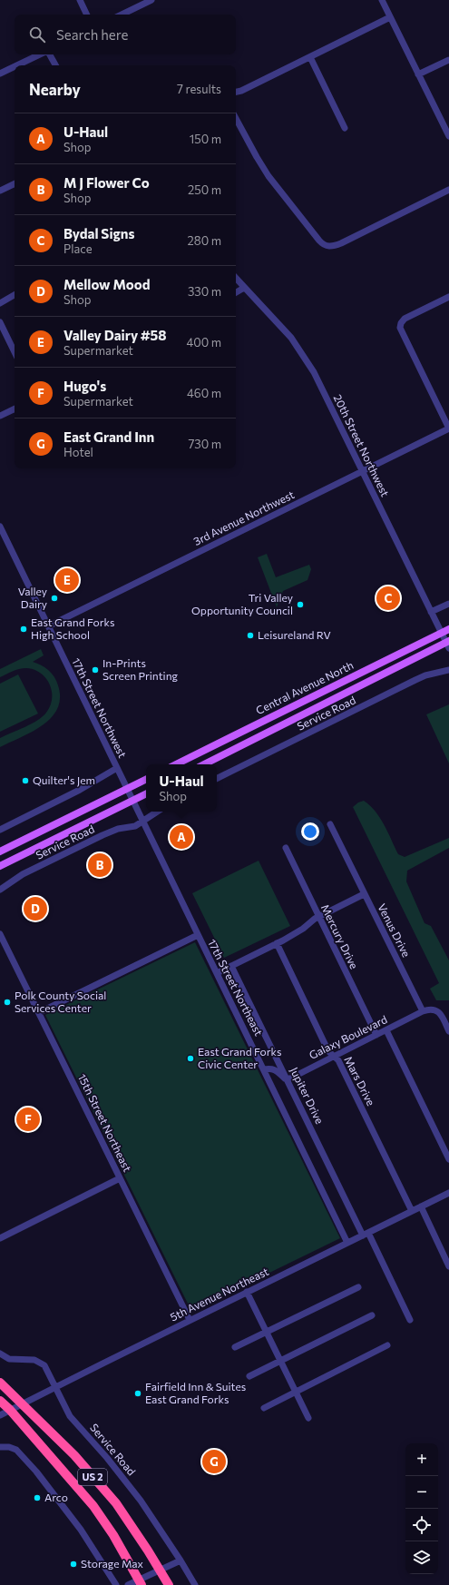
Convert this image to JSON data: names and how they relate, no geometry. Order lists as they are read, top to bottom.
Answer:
{
  "streets": {
    "highway": ["US 2"],
    "main road": ["Central Avenue North"],
    "street": [
      "20th Street Northwest",
      "3rd Avenue Northwest",
      "17th Street Northwest",
      "Service Road",
      "Venus Drive",
      "Mercury Drive",
      "17th Street Northeast",
      "Galaxy Boulevard",
      "Mars Drive",
      "Jupiter Drive",
      "15th Street Northeast",
      "5th Avenue Northeast"
    ]
  },
  "crossings": [
    ["20th Street Northwest", "3rd Avenue Northwest"],
    ["20th Street Northwest", "Central Avenue North"],
    ["3rd Avenue Northwest", "17th Street Northwest"],
    ["17th Street Northwest", "17th Street Northeast"],
    ["Service Road", "17th Street Northeast"],
    ["Service Road", "5th Avenue Northeast"],
    ["Venus Drive", "Galaxy Boulevard"],
    ["Mercury Drive", "Galaxy Boulevard"],
    ["17th Street Northeast", "5th Avenue Northeast"],
    ["Galaxy Boulevard", "Mars Drive"],
    ["Galaxy Boulevard", "Jupiter Drive"],
    ["Mars Drive", "5th Avenue Northeast"],
    ["Jupiter Drive", "5th Avenue Northeast"],
    ["15th Street Northeast", "5th Avenue Northeast"],
    ["5th Avenue Northeast", "US 2"]
  ],
  "places": [
    "Valley Dairy",
    "Tri Valley Opportunity Council",
    "East Grand Forks High School",
    "Leisureland RV",
    "In-Prints Screen Printing",
    "Quilter's Jem",
    "Polk County Social Services Center",
    "East Grand Forks Civic Center",
    "Fairfield Inn & Suites East Grand Forks",
    "Arco",
    "Storage Max"
  ],
  "page": {
    "search": "Search here",
    "heading": ["Nearby", "7 results"],
    "list": [
      {
        "mark": "A",
        "name": "U-Haul",
        "note": "Shop",
        "value": "150 m"
      },
      {
        "mark": "B",
        "name": "M J Flower Co",
        "note": "Shop",
        "value": "250 m"
      },
      {
        "mark": "C",
        "name": "Bydal Signs",
        "note": "Place",
        "value": "280 m"
      },
      {
        "mark": "D",
        "name": "Mellow Mood",
        "note": "Shop",
        "value": "330 m"
      },
      {
        "mark": "E",
        "name": "Valley Dairy #58",
        "note": "Supermarket",
        "value": "400 m"
      },
      {
        "mark": "F",
        "name": "Hugo's",
        "note": "Supermarket",
        "value": "460 m"
      },
      {
        "mark": "G",
        "name": "East Grand Inn",
        "note": "Hotel",
        "value": "730 m"
      }
    ],
    "pins": [
      "E",
      "C",
      "A",
      "B",
      "D",
      "F",
      "G"
    ],
    "popup": ["U-Haul", "Shop"],
    "map_buttons": ["+", "−"]
  }
}
